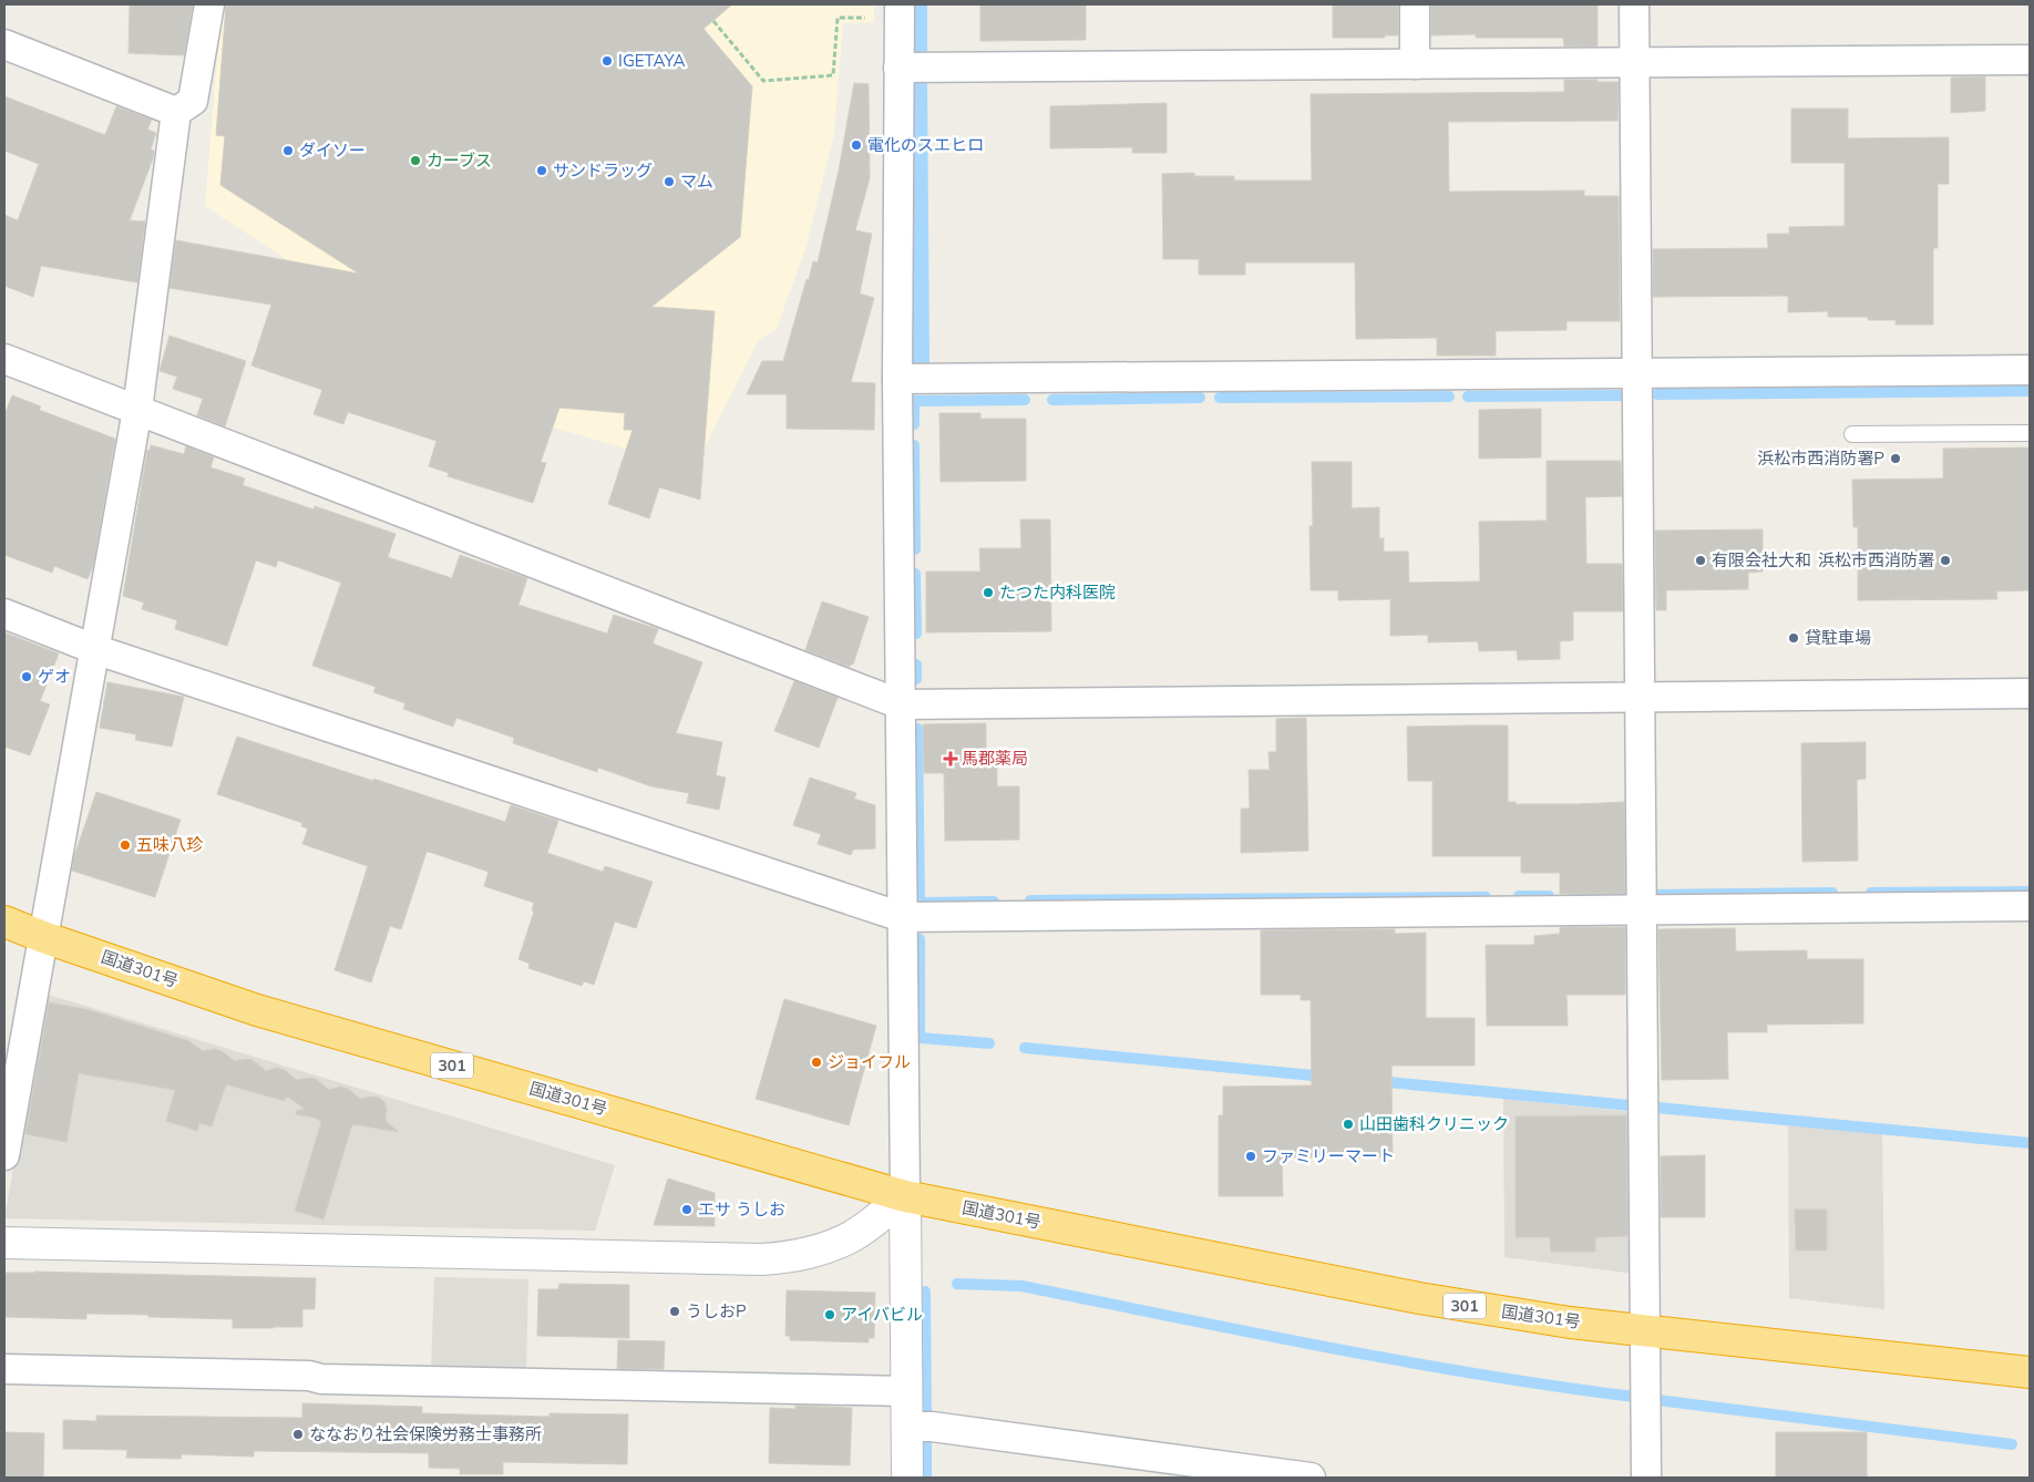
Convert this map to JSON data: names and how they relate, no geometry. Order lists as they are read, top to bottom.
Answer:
{
  "streets": {
    "highway": ["国道301号", "301"]
  },
  "places": {
    "other": [
      "IGETAYA",
      "電化のスエヒロ",
      "ダイソー",
      "カーブス",
      "サンドラッグ",
      "マム",
      "浜松市西消防署P",
      "有限会社大和",
      "浜松市西消防署",
      "たつた内科医院",
      "貸駐車場",
      "ゲオ",
      "五味八珍",
      "ジョイフル",
      "山田歯科クリニック",
      "ファミリーマート",
      "エサ うしお",
      "うしおP",
      "アイバビル",
      "ななおり社会保険労務士事務所"
    ],
    "health": ["馬郡薬局"]
  }
}
